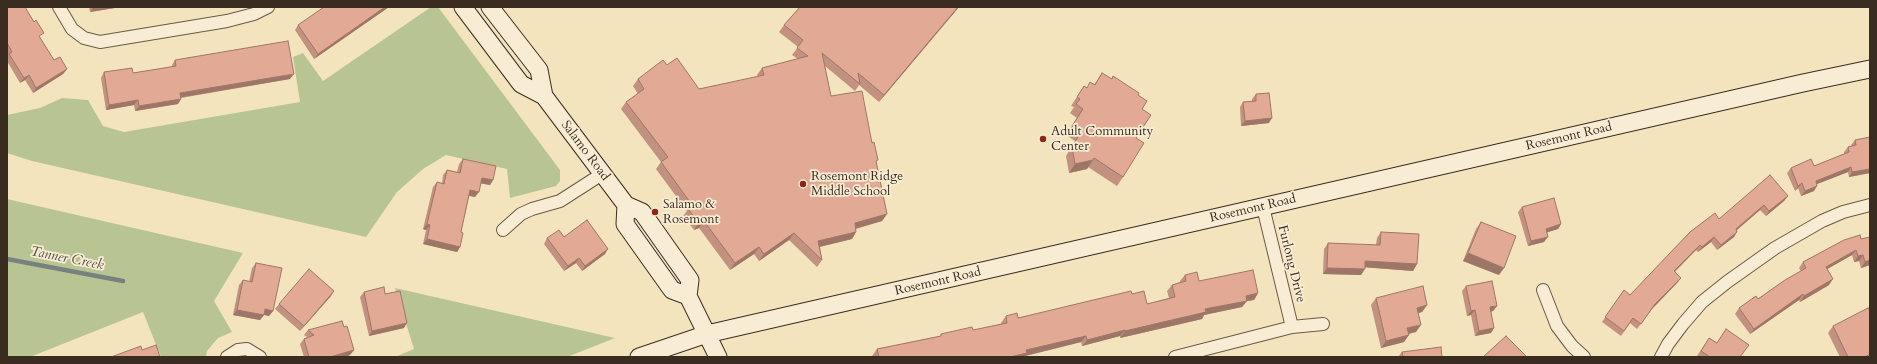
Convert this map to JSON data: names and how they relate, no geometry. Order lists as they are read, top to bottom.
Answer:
{
  "streets": {
    "main road": ["Rosemont Road", "Salamo Road"],
    "street": ["Furlong Drive"]
  },
  "crossings": [
    ["Rosemont Road", "Salamo Road"],
    ["Rosemont Road", "Furlong Drive"]
  ],
  "water": ["Tanner Creek"],
  "places": ["Adult Community Center", "Rosemont Ridge Middle School", "Salamo & Rosemont"]
}
